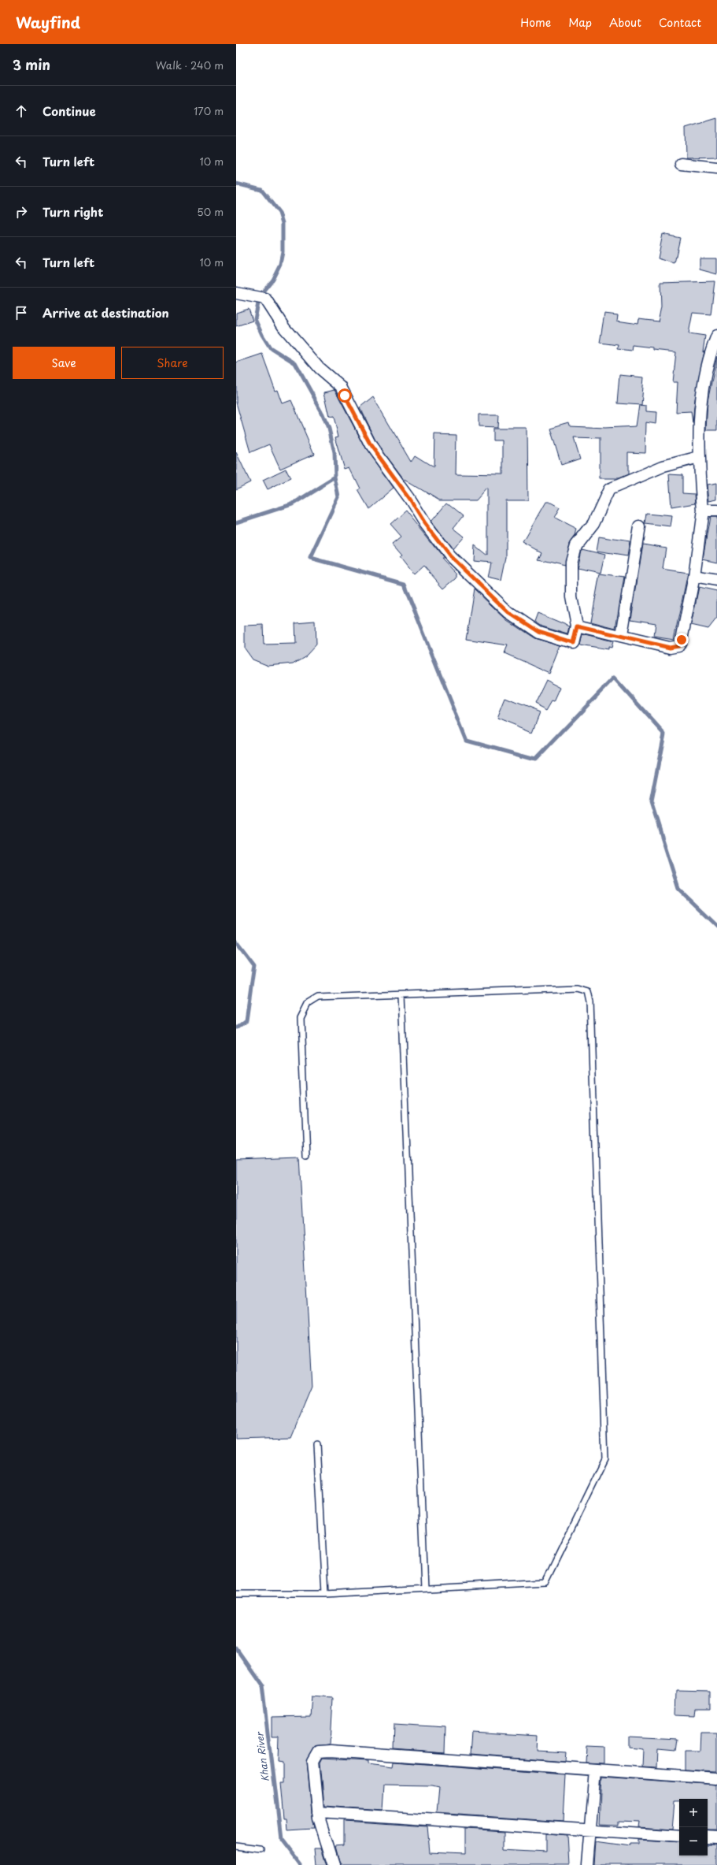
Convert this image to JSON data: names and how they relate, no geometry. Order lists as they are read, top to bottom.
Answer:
{
  "water": ["Khan River"],
  "page": {
    "header": "Wayfind",
    "nav": [
      "Home",
      "Map",
      "About",
      "Contact"
    ],
    "heading": ["3 min", "Walk · 240 m"],
    "list": [
      ["Continue", "170 m"],
      ["Turn left", "10 m"],
      ["Turn right", "50 m"],
      ["Turn left", "10 m"],
      "Arrive at destination"
    ],
    "buttons": ["Save", "Share"],
    "map_buttons": ["+", "−"]
  }
}
